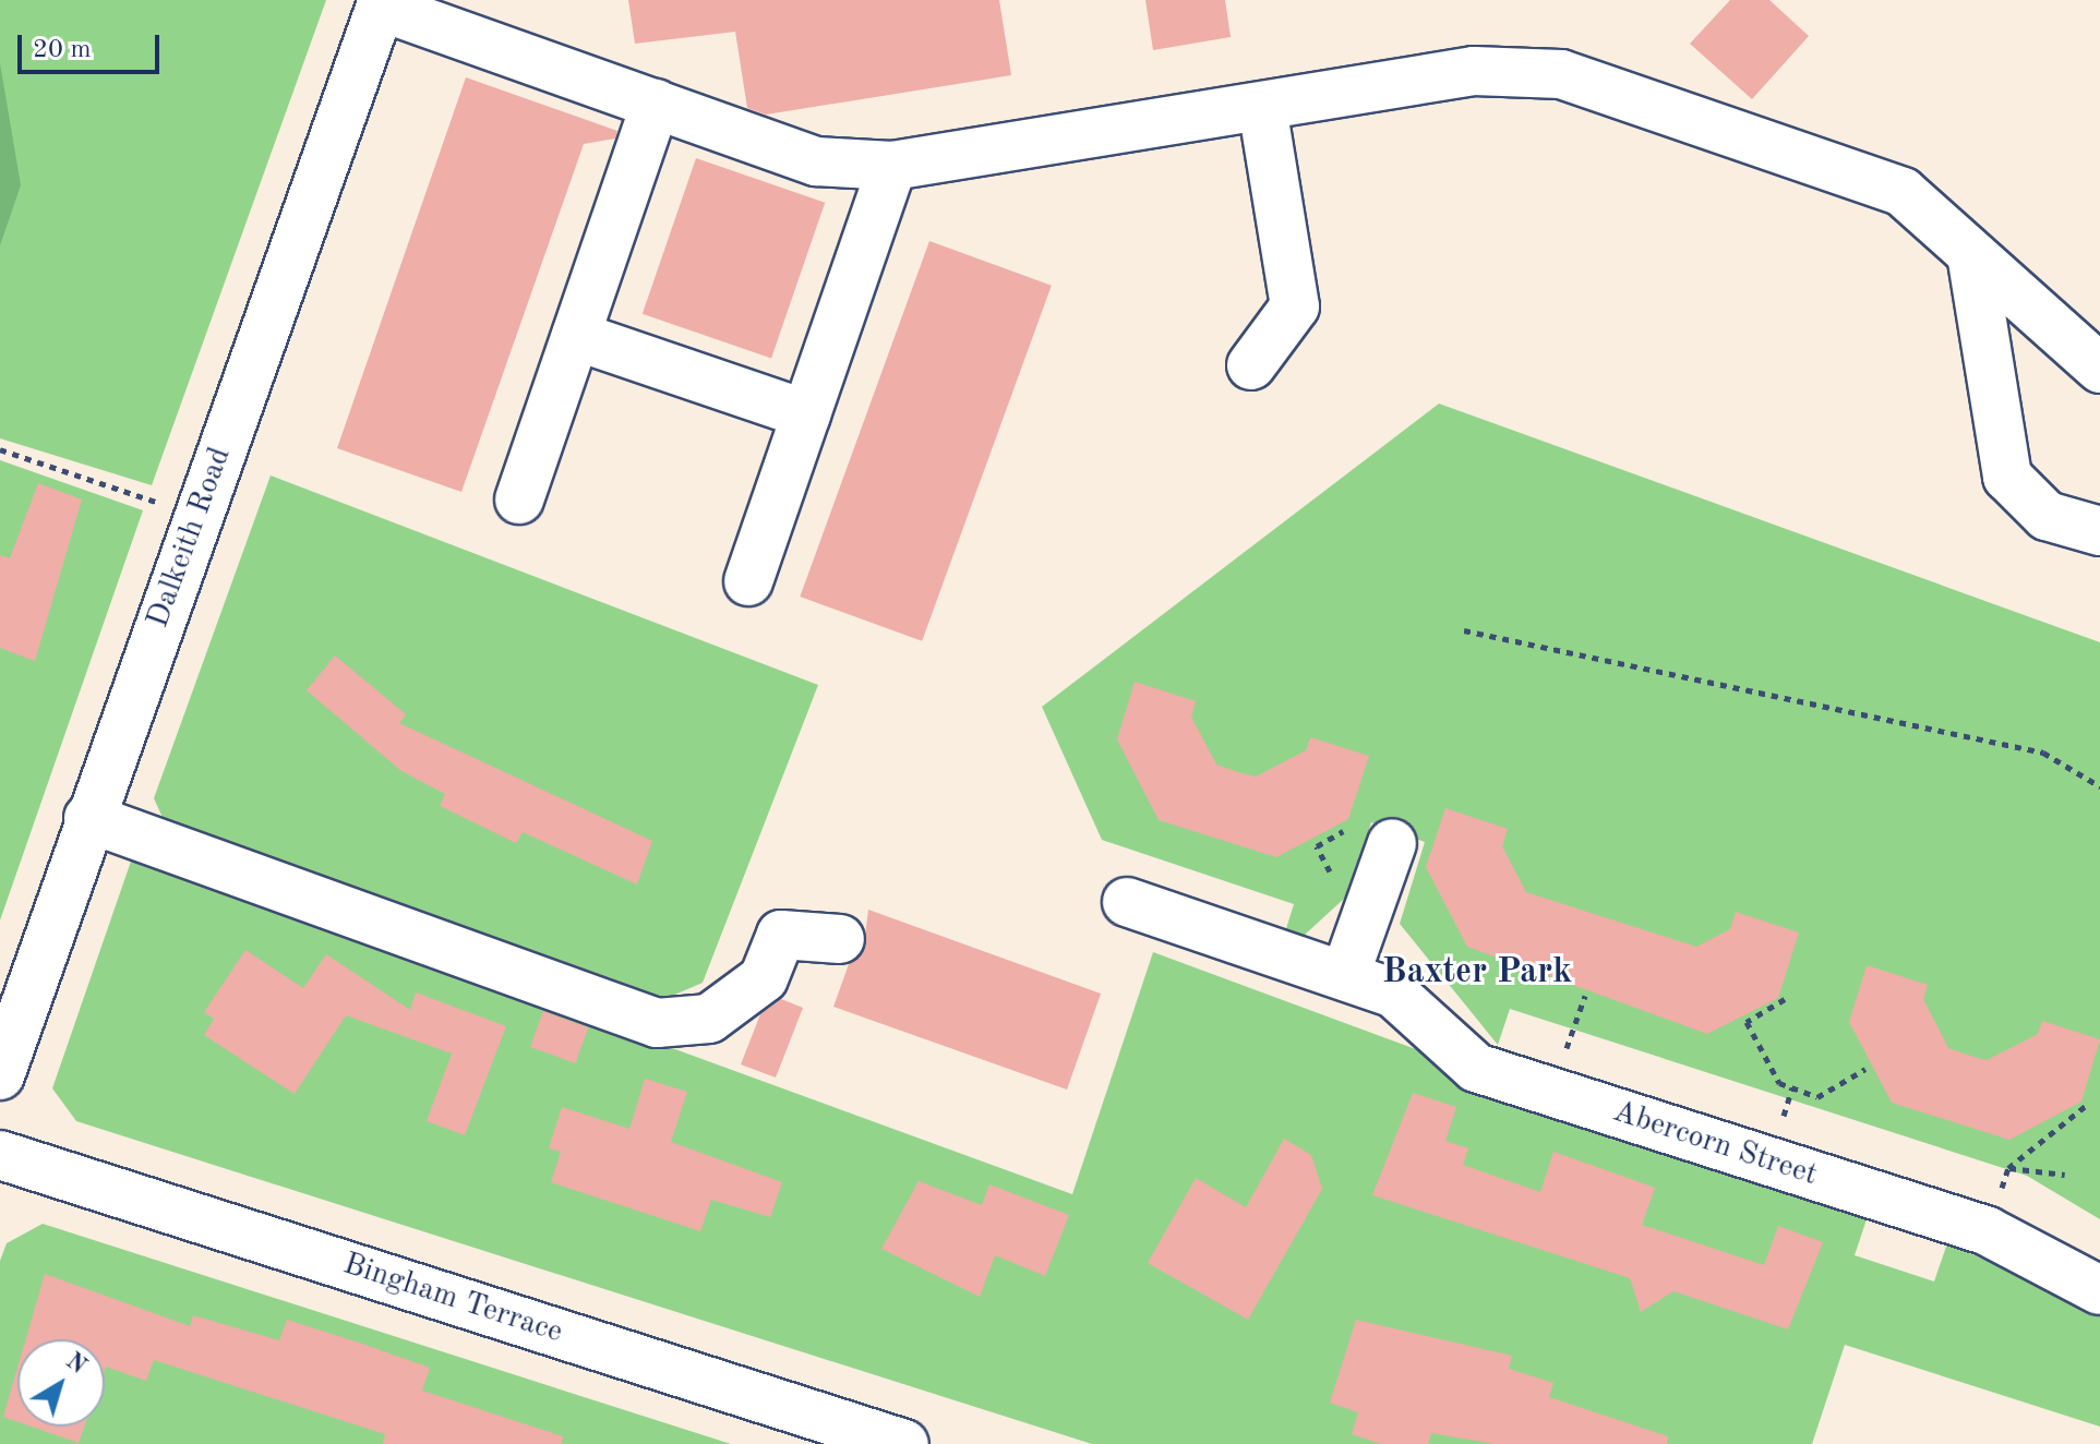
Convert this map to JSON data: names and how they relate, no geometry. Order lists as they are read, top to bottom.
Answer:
{
  "streets": {
    "street": ["Dalkeith Road", "Abercorn Street", "Bingham Terrace"]
  },
  "districts": ["Baxter Park"],
  "scale_bar": "20 m",
  "north": "top right"
}
